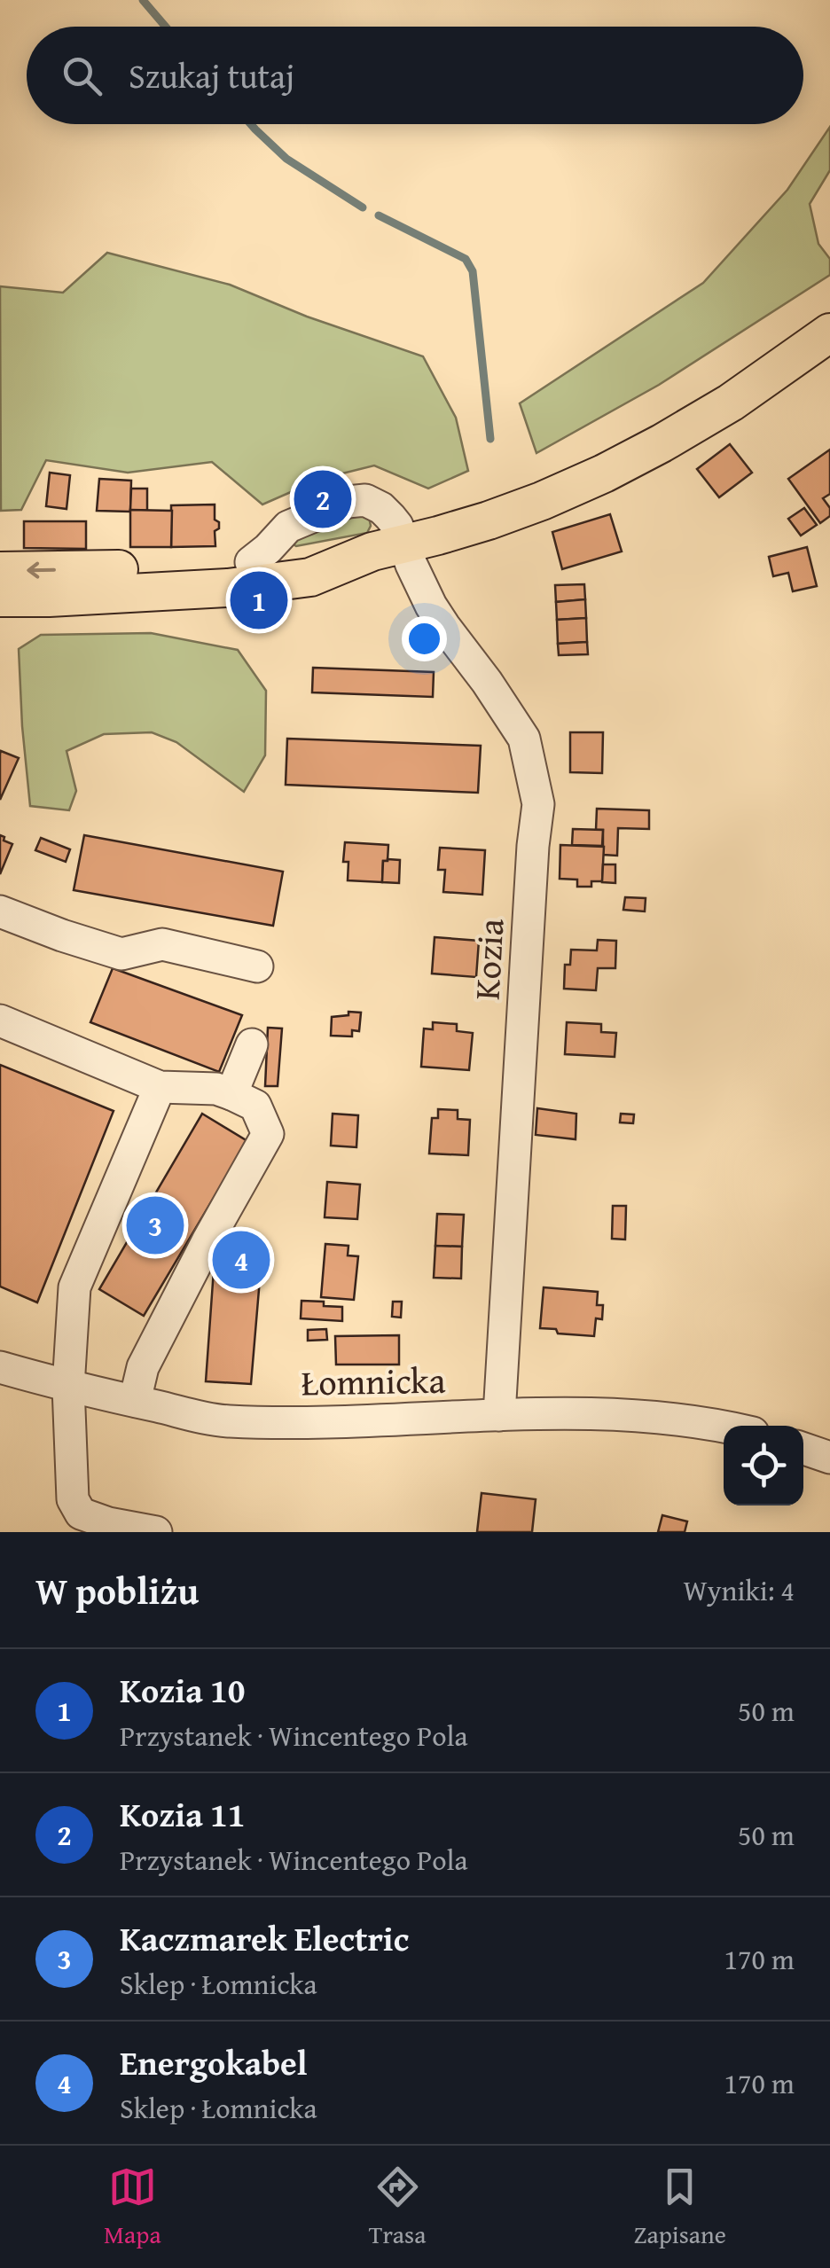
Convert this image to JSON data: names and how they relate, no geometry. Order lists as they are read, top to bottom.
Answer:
{
  "streets": {
    "street": ["Kozia", "Łomnicka"]
  },
  "crossings": [
    ["Kozia", "Łomnicka"]
  ],
  "page": {
    "search": "Szukaj tutaj",
    "pins": [
      "2",
      "1",
      "3",
      "4"
    ],
    "heading": ["W pobliżu", "Wyniki: 4"],
    "list": [
      {
        "mark": "1",
        "name": "Kozia 10",
        "note": "Przystanek · Wincentego Pola",
        "value": "50 m"
      },
      {
        "mark": "2",
        "name": "Kozia 11",
        "note": "Przystanek · Wincentego Pola",
        "value": "50 m"
      },
      {
        "mark": "3",
        "name": "Kaczmarek Electric",
        "note": "Sklep · Łomnicka",
        "value": "170 m"
      },
      {
        "mark": "4",
        "name": "Energokabel",
        "note": "Sklep · Łomnicka",
        "value": "170 m"
      }
    ],
    "nav": ["Mapa", "Trasa", "Zapisane"]
  }
}
